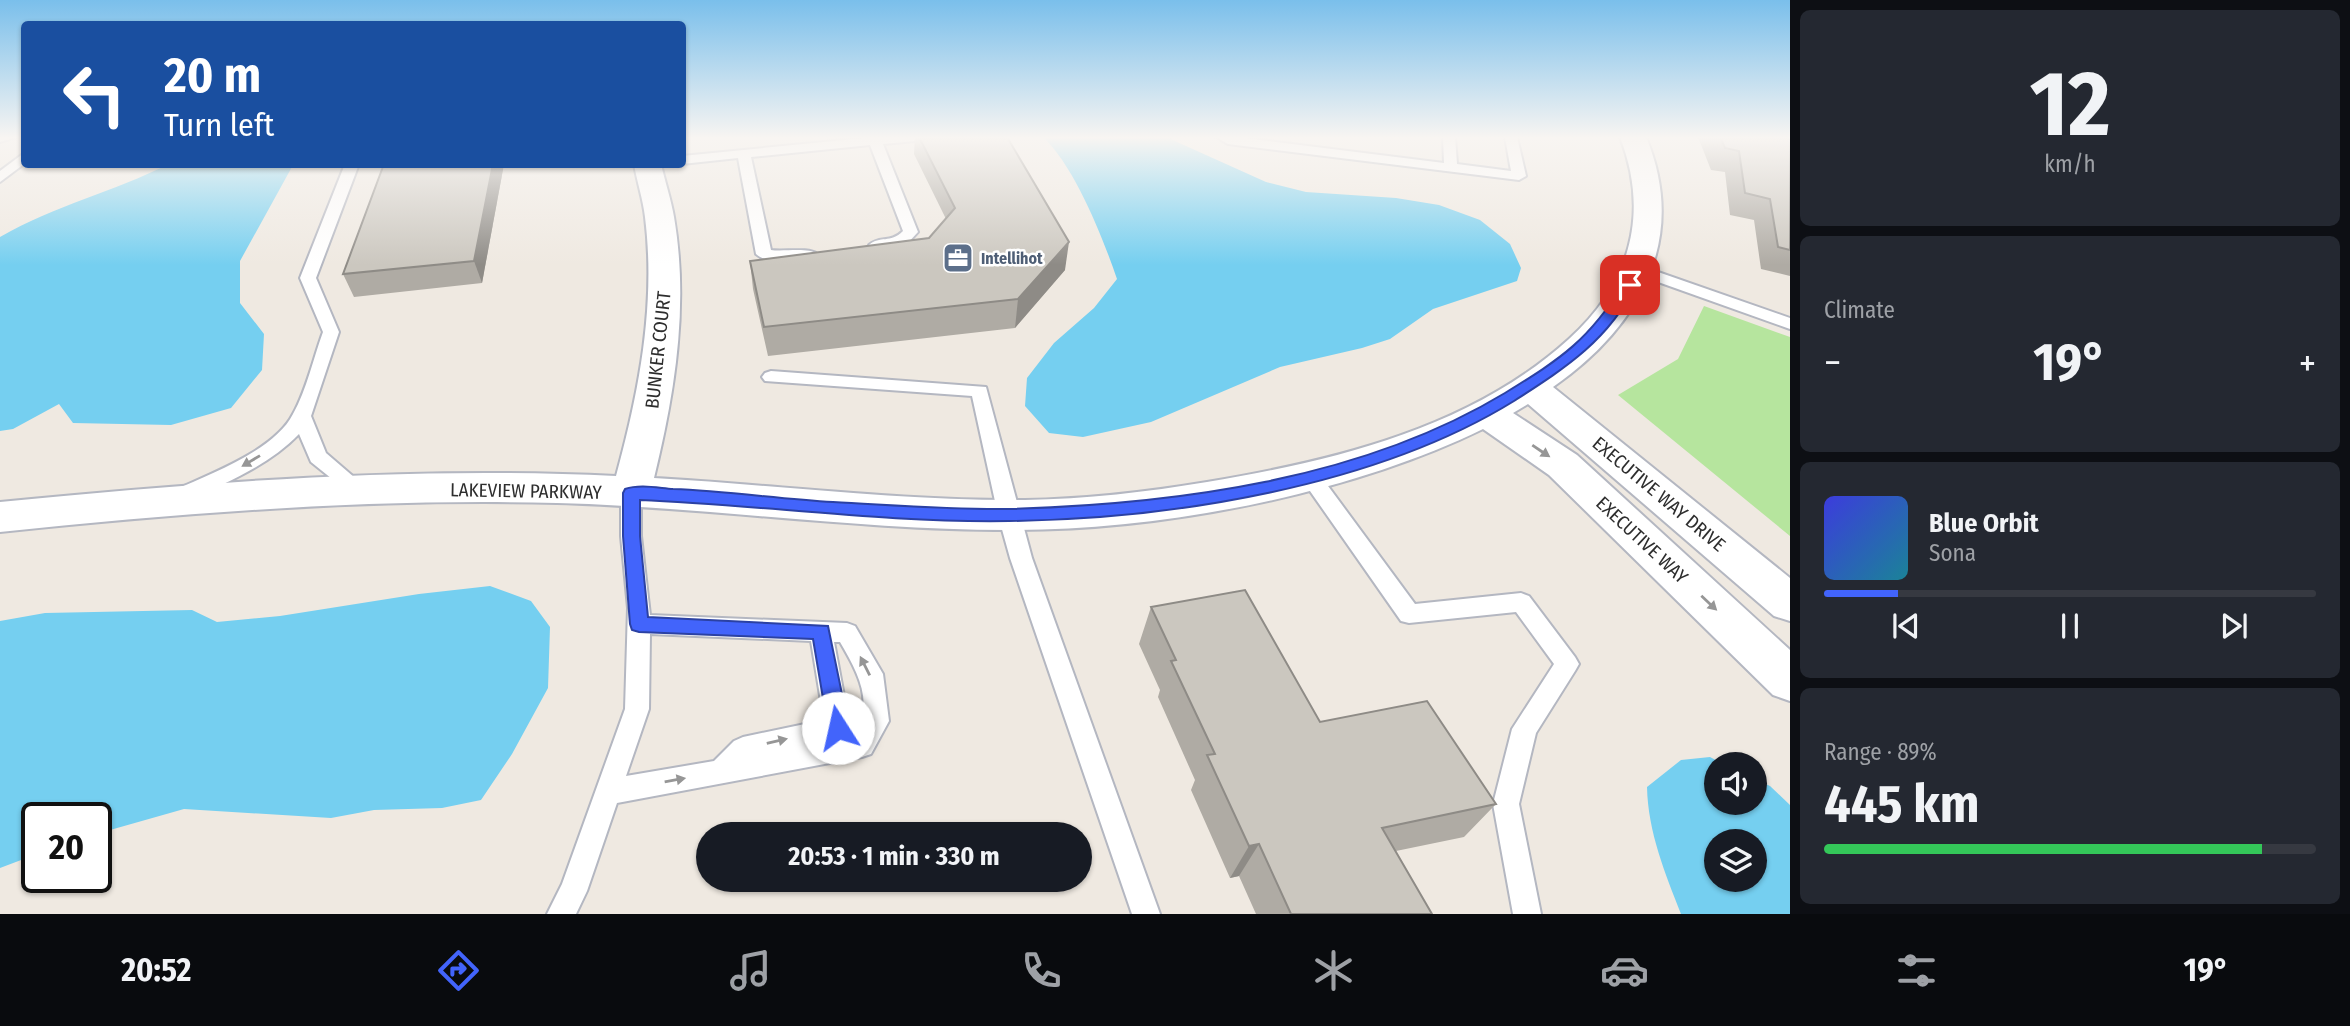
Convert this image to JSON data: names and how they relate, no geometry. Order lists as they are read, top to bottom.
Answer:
{
  "streets": {
    "street": [
      "BUNKER COURT",
      "LAKEVIEW PARKWAY",
      "EXECUTIVE WAY DRIVE",
      "EXECUTIVE WAY"
    ]
  },
  "crossings": [
    ["BUNKER COURT", "LAKEVIEW PARKWAY"],
    ["LAKEVIEW PARKWAY", "EXECUTIVE WAY DRIVE"],
    ["LAKEVIEW PARKWAY", "EXECUTIVE WAY"]
  ],
  "one_way": ["EXECUTIVE WAY"],
  "places": {
    "office": ["Intellihot"]
  },
  "page": {
    "tile": [
      ["12", "km/h"],
      "Climate",
      ["Range · 89%", "445 km"]
    ],
    "turn": ["20 m", "Turn left"],
    "heat": ["−", "19°", "+"],
    "song": ["Blue Orbit", "Sona"],
    "limit": "20",
    "trip": "20:53 · 1 min · 330 m",
    "tabs": ["20:52", "19°"]
  }
}
